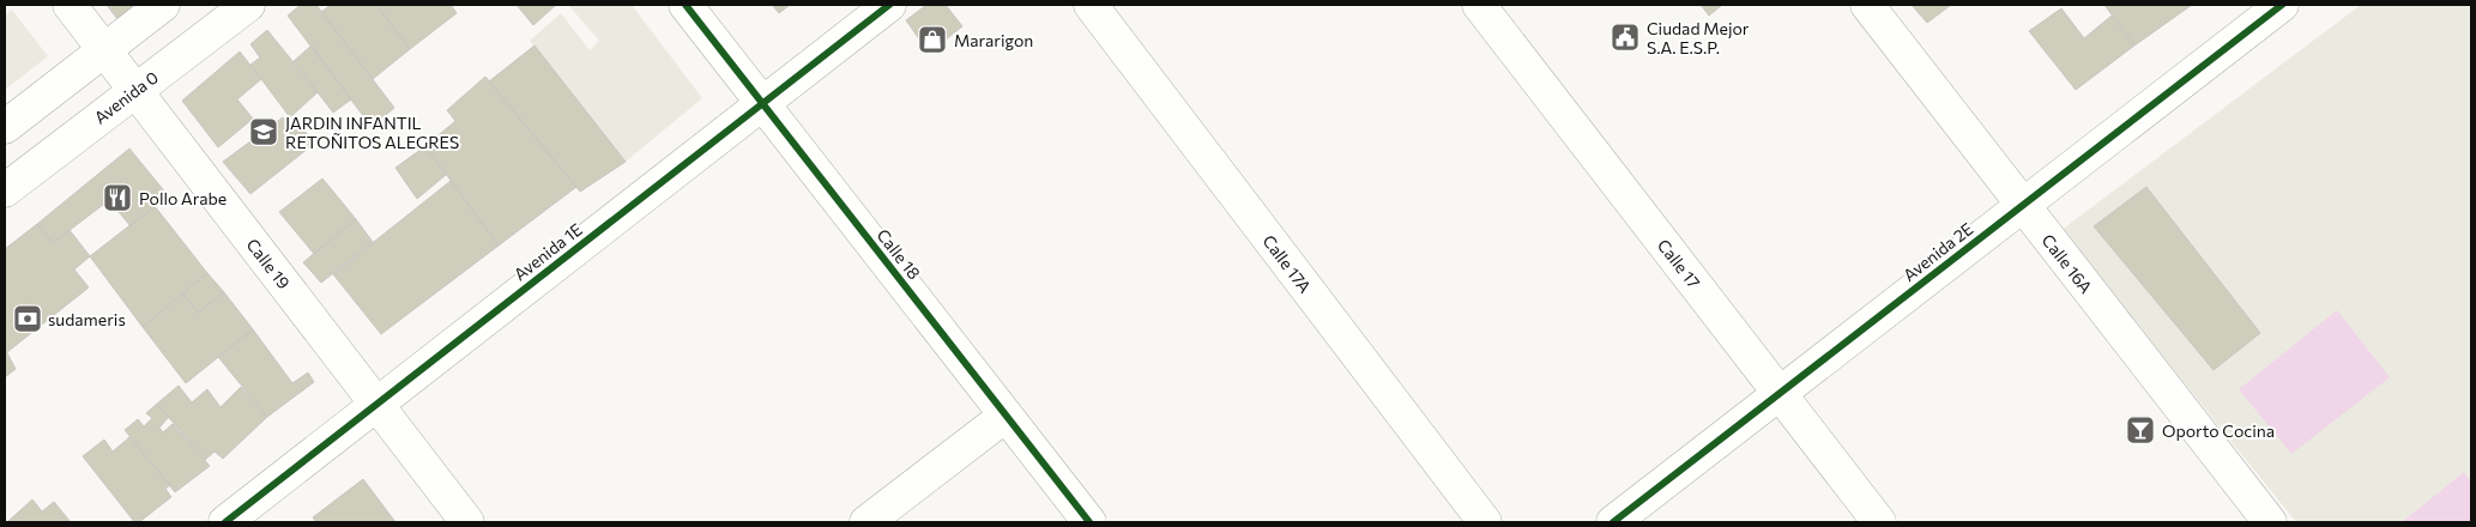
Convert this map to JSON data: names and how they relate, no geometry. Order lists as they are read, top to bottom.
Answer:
{
  "streets": {
    "street": [
      "Avenida 0",
      "Avenida 1E",
      "Avenida 2E",
      "Calle 18",
      "Calle 19",
      "Calle 17A",
      "Calle 17",
      "Calle 16A"
    ]
  },
  "crossings": [
    ["Avenida 0", "Calle 19"],
    ["Avenida 1E", "Calle 18"],
    ["Avenida 1E", "Calle 19"],
    ["Avenida 2E", "Calle 17"],
    ["Avenida 2E", "Calle 16A"]
  ],
  "places": {
    "public building": ["Ciudad Mejor S.A. E.S.P."],
    "shop": ["Mararigon"],
    "school or university": ["JARDIN INFANTIL RETOÑITOS ALEGRES"],
    "restaurant": ["Pollo Arabe"],
    "bank": ["sudameris"],
    "bar": ["Oporto Cocina"]
  }
}
